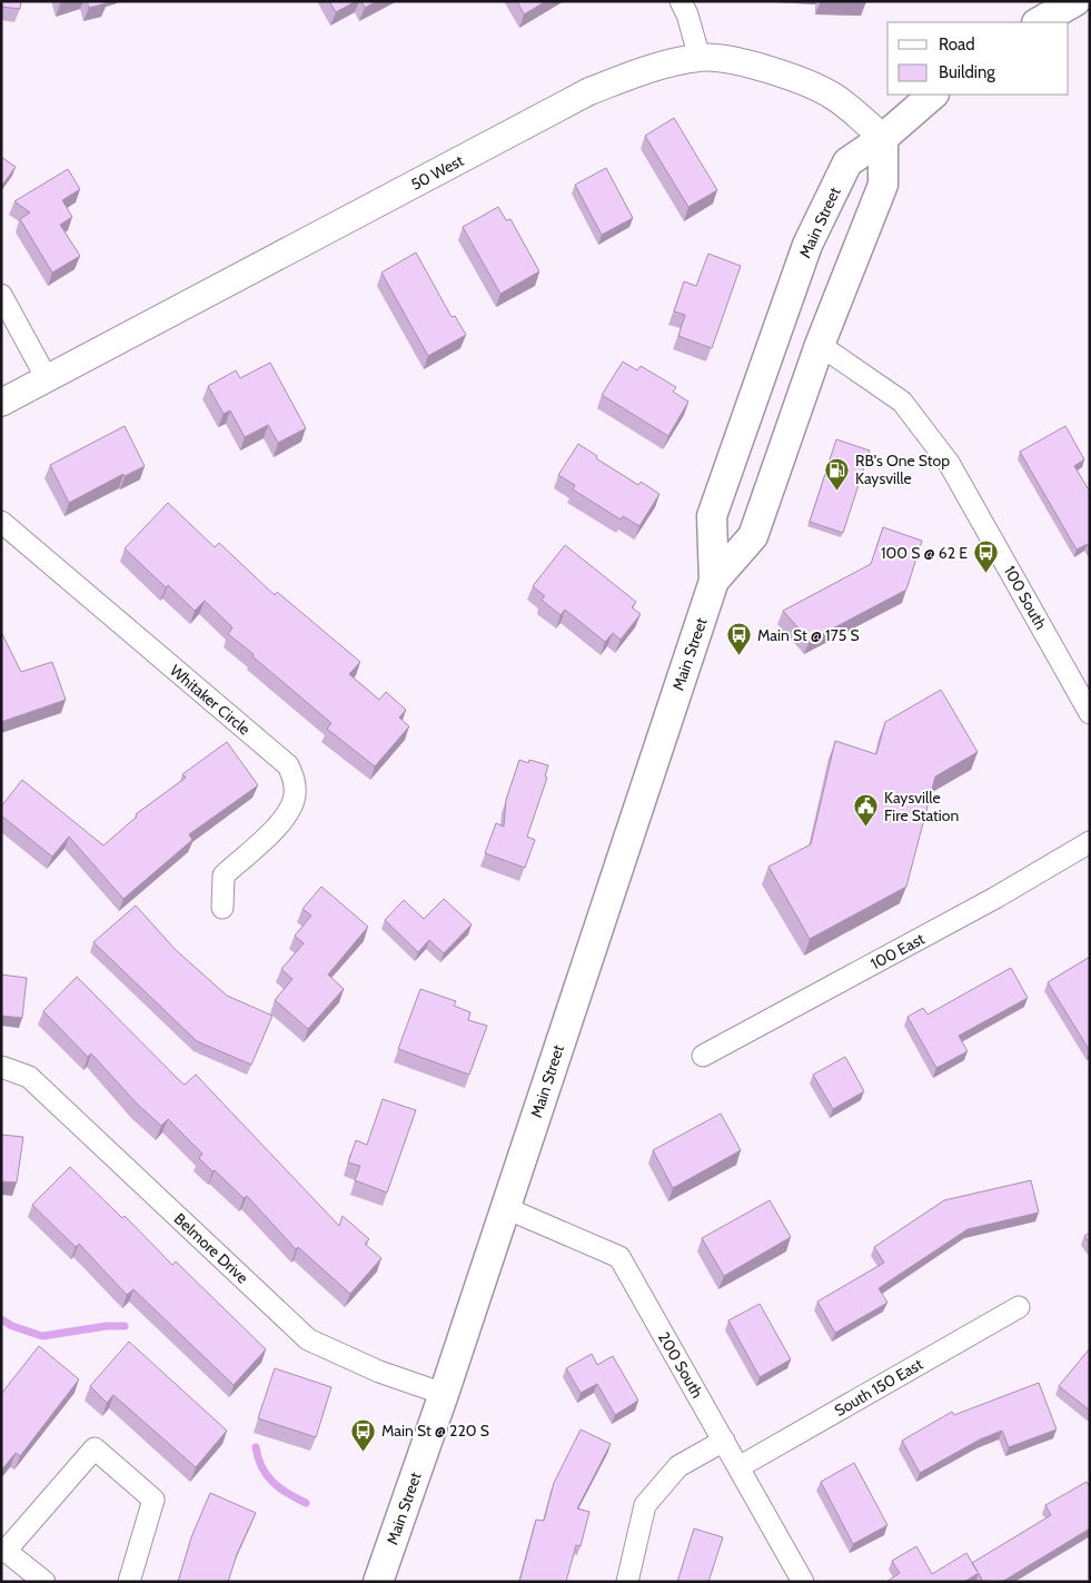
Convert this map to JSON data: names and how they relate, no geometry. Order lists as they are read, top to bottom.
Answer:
{
  "streets": {
    "main road": ["Main Street"],
    "street": [
      "50 West",
      "100 South",
      "Whitaker Circle",
      "100 East",
      "Belmore Drive",
      "200 South",
      "South 150 East"
    ]
  },
  "crossings": [
    ["50 West", "Main Street"],
    ["Main Street", "100 South"],
    ["Main Street", "Belmore Drive"],
    ["Main Street", "200 South"],
    ["200 South", "South 150 East"]
  ],
  "places": {
    "fuel station": ["RB's One Stop Kaysville"],
    "bus stop": ["100 S @ 62 E", "Main St @ 175 S", "Main St @ 220 S"],
    "public building": ["Kaysville Fire Station"]
  },
  "legend": ["Road", "Building"]
}
